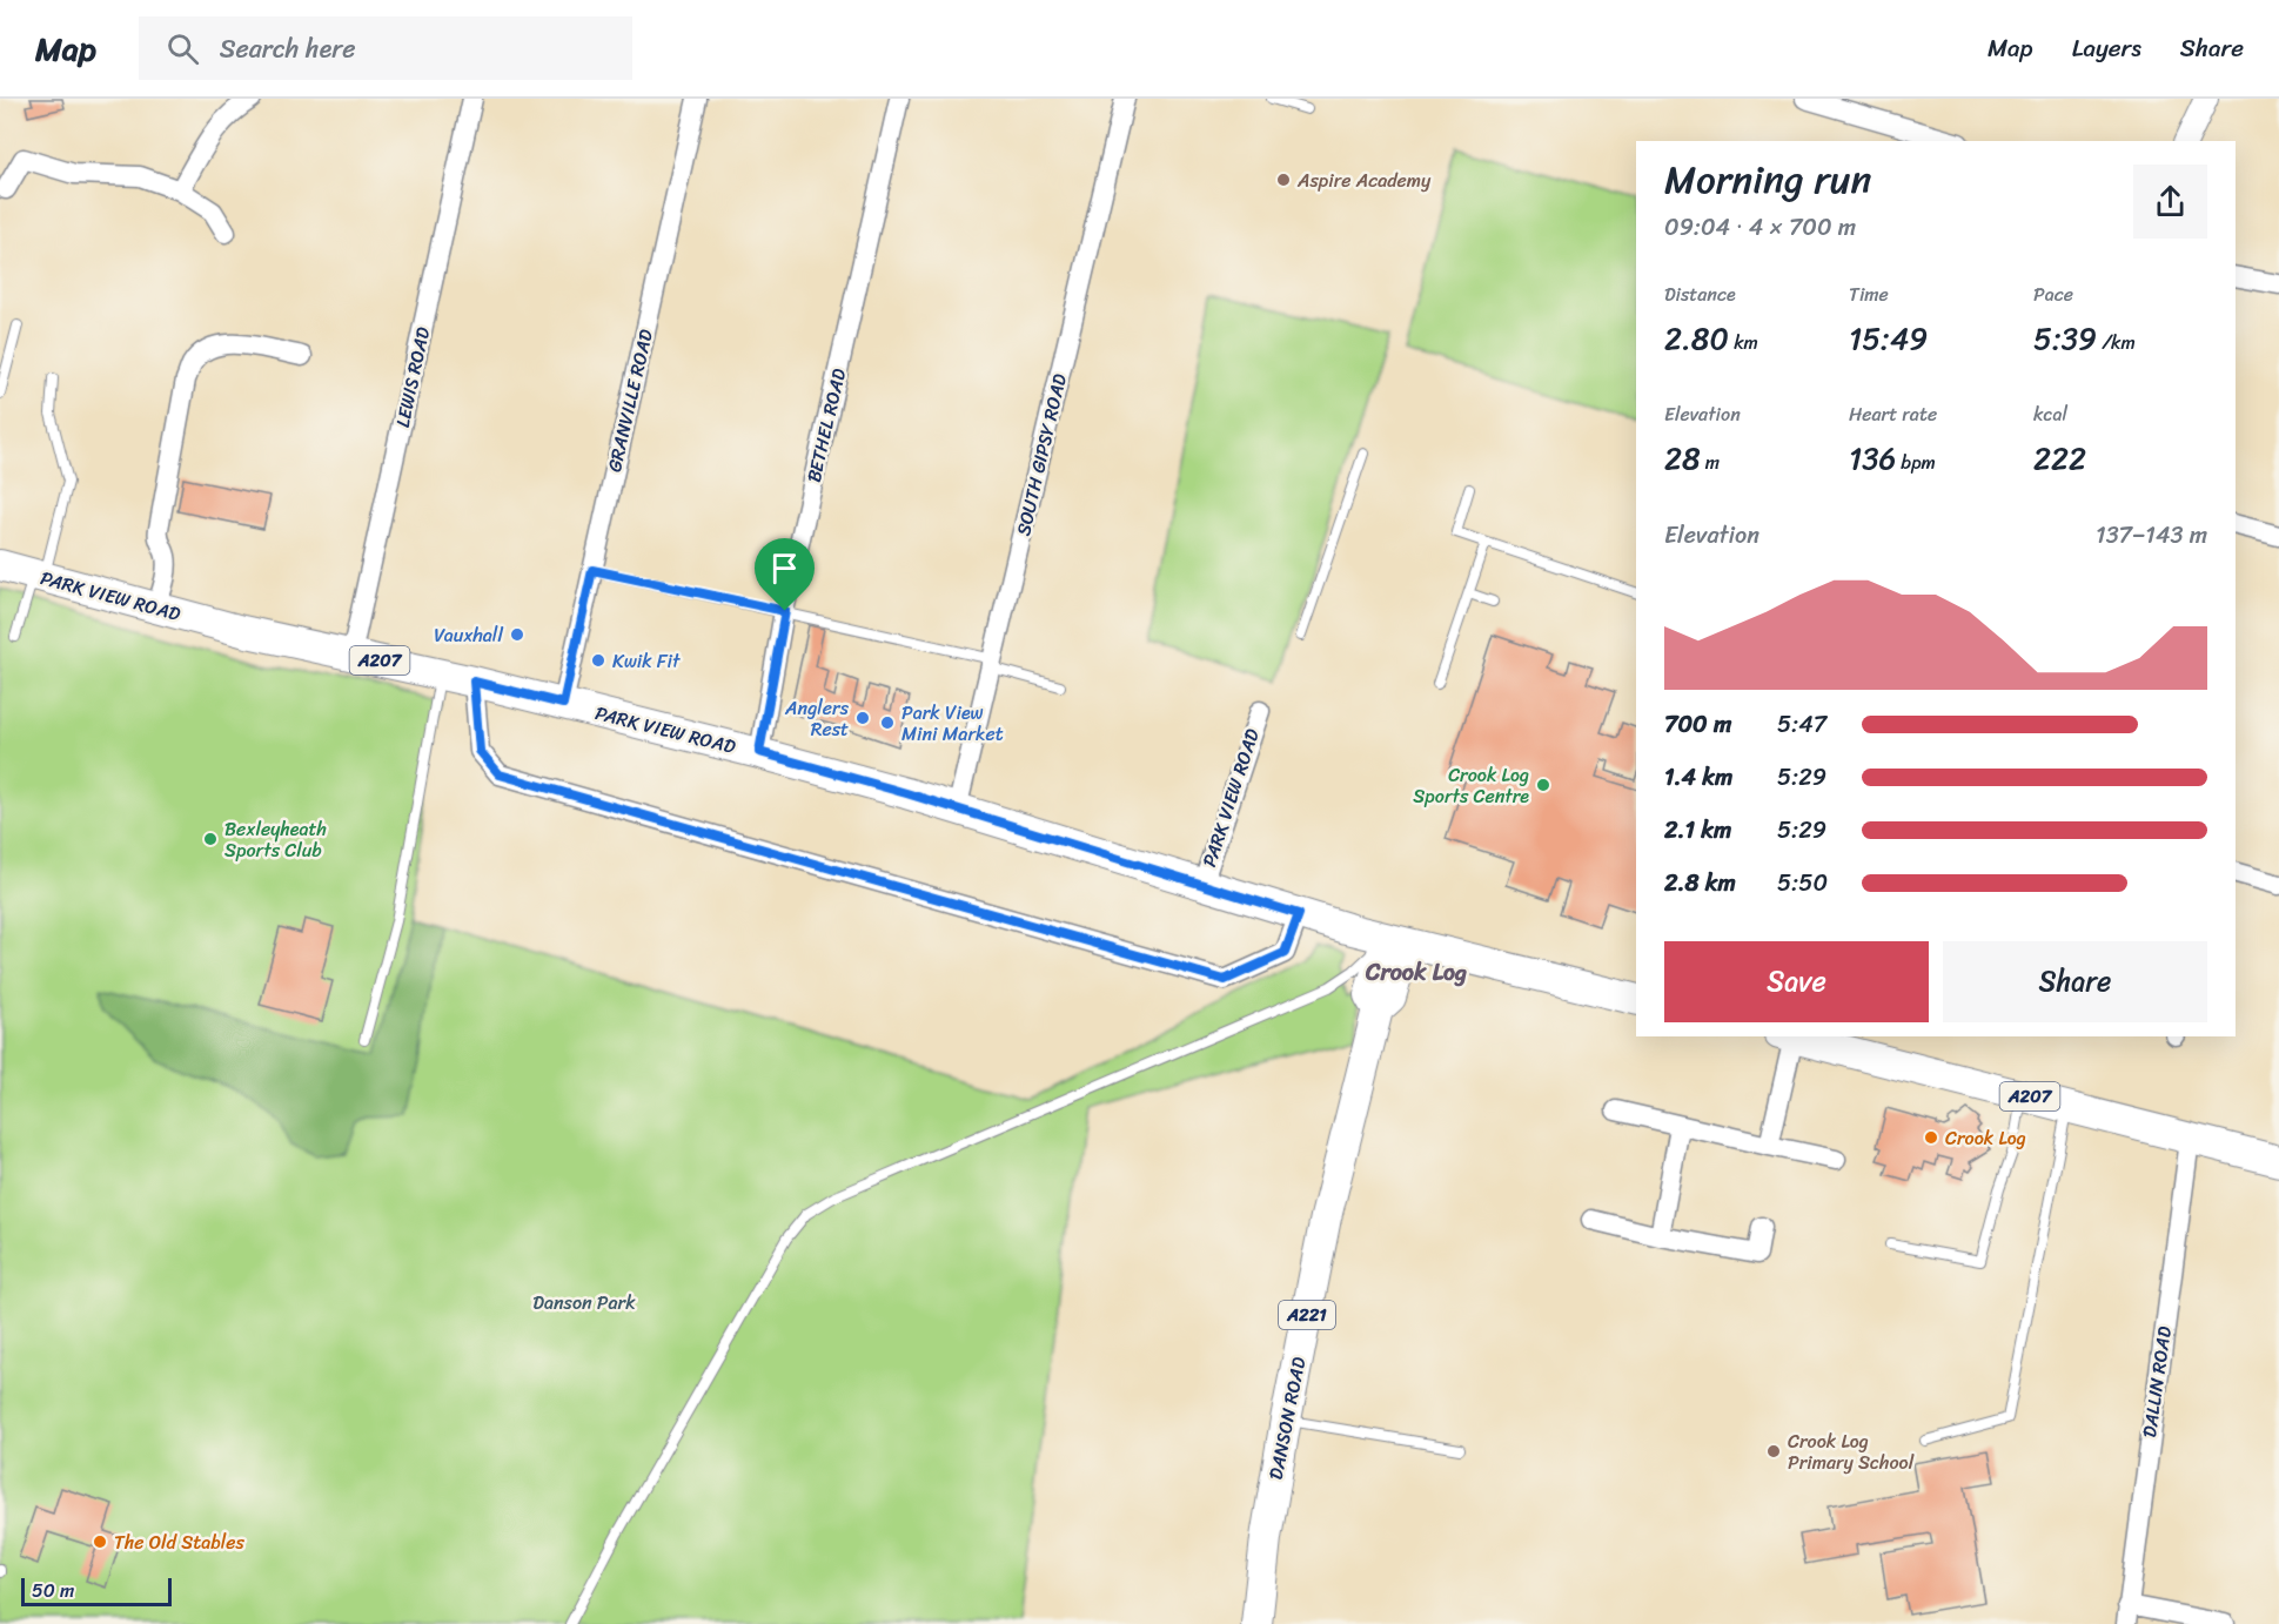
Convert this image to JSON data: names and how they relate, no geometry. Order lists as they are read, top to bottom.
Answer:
{
  "streets": {
    "main road": [
      "PARK VIEW ROAD",
      "A207",
      "A221",
      "DANSON ROAD"
    ],
    "street": [
      "LEWIS ROAD",
      "GRANVILLE ROAD",
      "BETHEL ROAD",
      "SOUTH GIPSY ROAD",
      "DALLIN ROAD"
    ]
  },
  "crossings": [
    ["LEWIS ROAD", "PARK VIEW ROAD"],
    ["GRANVILLE ROAD", "PARK VIEW ROAD"],
    ["BETHEL ROAD", "PARK VIEW ROAD"],
    ["SOUTH GIPSY ROAD", "PARK VIEW ROAD"],
    ["PARK VIEW ROAD", "A207"],
    ["PARK VIEW ROAD", "DANSON ROAD"],
    ["A207", "DALLIN ROAD"],
    ["A207", "DANSON ROAD"]
  ],
  "districts": ["Crook Log"],
  "parks": ["Danson Park"],
  "places": [
    "Aspire Academy",
    "Vauxhall",
    "Kwik Fit",
    "Anglers Rest",
    "Park View Mini Market",
    "Crook Log Sports Centre",
    "Bexleyheath Sports Club",
    "Crook Log",
    "Crook Log Primary School",
    "The Old Stables"
  ],
  "scale_bar": "50 m",
  "page": {
    "header": "Map",
    "search": "Search here",
    "nav": ["Map", "Layers", "Share"],
    "heading": ["Morning run", "09:04 · 4 × 700 m"],
    "stats": [
      ["Distance", "2.80 km"],
      ["Time", "15:49"],
      ["Pace", "5:39 /km"],
      ["Elevation", "28 m"],
      ["Heart rate", "136 bpm"],
      ["kcal", "222"]
    ],
    "chart": ["Elevation", "137–143 m"],
    "list": [
      {
        "name": "700 m",
        "note": "5:47"
      },
      {
        "name": "1.4 km",
        "note": "5:29"
      },
      {
        "name": "2.1 km",
        "note": "5:29"
      },
      {
        "name": "2.8 km",
        "note": "5:50"
      }
    ],
    "buttons": ["Save", "Share"],
    "scale": "50 m"
  }
}
